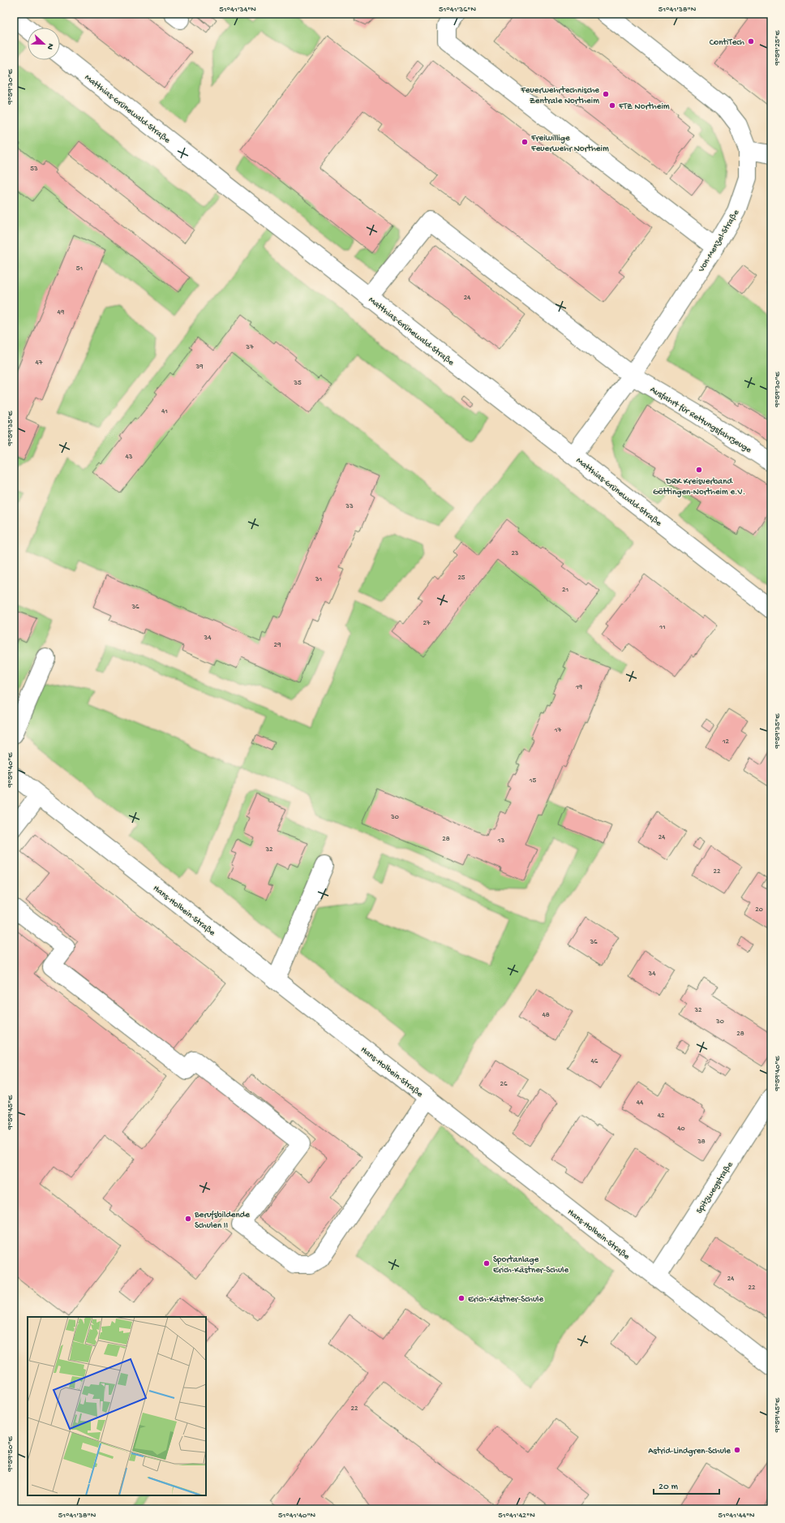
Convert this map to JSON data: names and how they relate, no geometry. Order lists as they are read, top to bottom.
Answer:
{
  "streets": {
    "street": [
      "Matthias-Grünewald-Straße",
      "Von-Menzel-Straße",
      "Ausfahrt für Rettungsfahrzeuge",
      "Hans-Holbein-Straße",
      "Spitzwegstraße"
    ]
  },
  "crossings": [
    ["Matthias-Grünewald-Straße", "Von-Menzel-Straße"],
    ["Matthias-Grünewald-Straße", "Ausfahrt für Rettungsfahrzeuge"],
    ["Von-Menzel-Straße", "Ausfahrt für Rettungsfahrzeuge"],
    ["Hans-Holbein-Straße", "Spitzwegstraße"]
  ],
  "places": [
    "ContiTech",
    "Feuerwehrtechnische Zentrale Northeim",
    "FTZ Northeim",
    "Freiwillige Feuerwehr Northeim",
    "DRK Kreisverband Göttingen-Northeim e.V.",
    "Berufsbildende Schulen II",
    "Sportanlage Erich-Kästner-Schule",
    "Erich-Kästner-Schule",
    "Astrid-Lindgren-Schule"
  ],
  "house_numbers": [
    "53",
    "51",
    "24",
    "49",
    "37",
    "47",
    "39",
    "35",
    "41",
    "43",
    "33",
    "23",
    "25",
    "31",
    "21",
    "36",
    "27",
    "11",
    "34",
    "29",
    "19",
    "17",
    "12",
    "15",
    "30",
    "24",
    "28",
    "13",
    "32",
    "22",
    "20",
    "36",
    "34",
    "32",
    "48",
    "30",
    "28",
    "46",
    "26",
    "44",
    "42",
    "40",
    "38",
    "24",
    "22",
    "22"
  ],
  "scale_bar": "20 m",
  "north": "right",
  "coordinates": [
    "51°41'34\"N",
    "51°41'36\"N",
    "51°41'38\"N",
    "9°59'25\"E",
    "9°59'30\"E",
    "9°59'35\"E",
    "9°59'40\"E",
    "9°59'45\"E",
    "9°59'50\"E",
    "51°41'40\"N",
    "51°41'42\"N",
    "51°41'44\"N"
  ]
}
